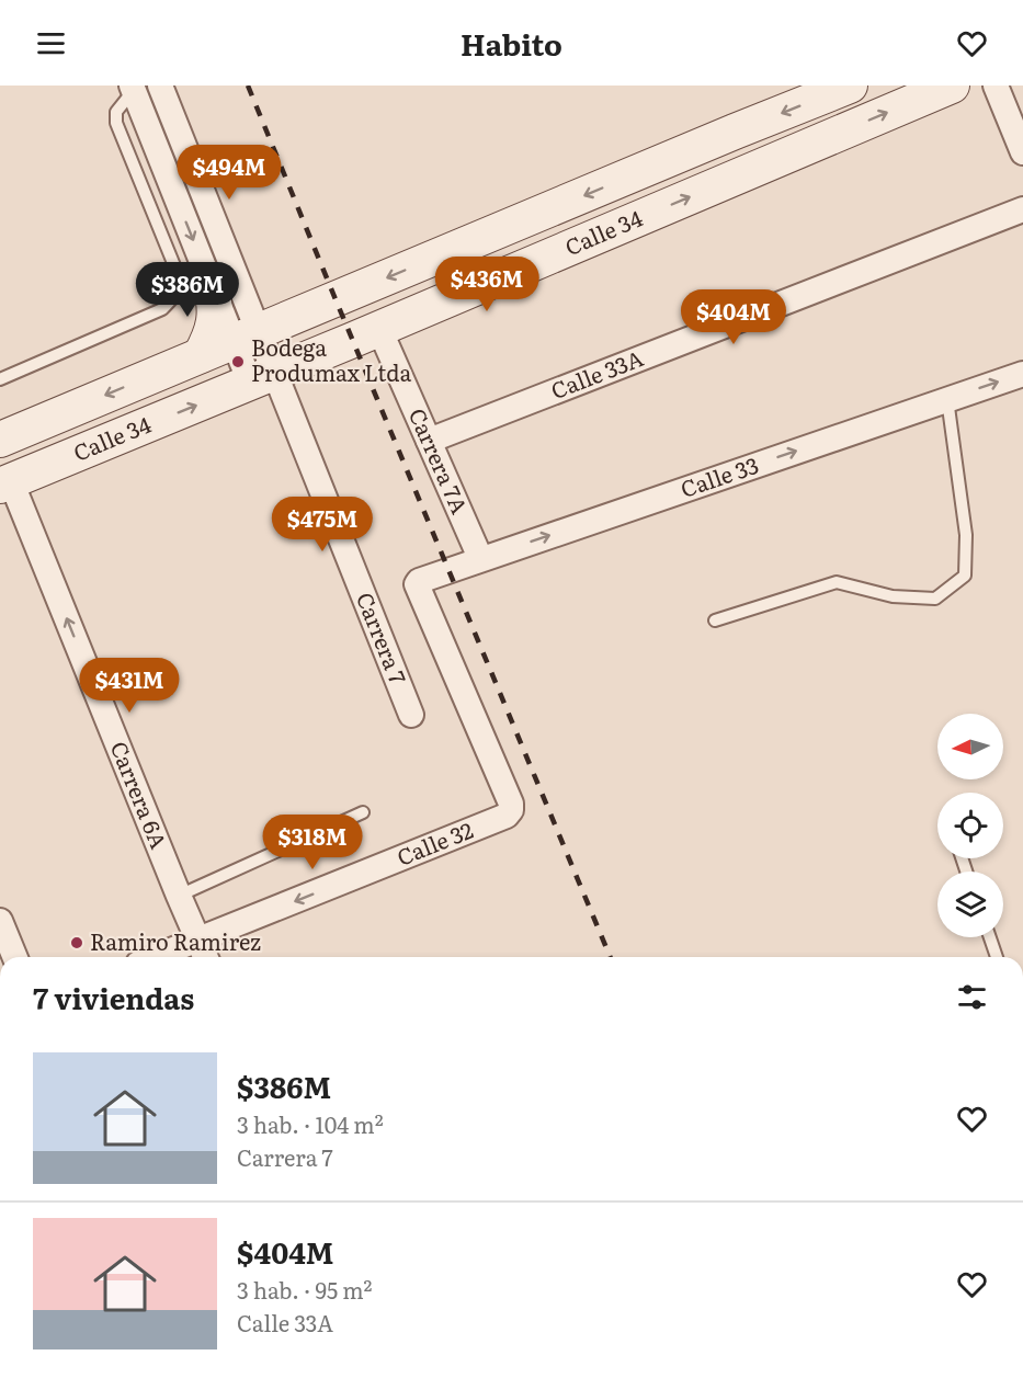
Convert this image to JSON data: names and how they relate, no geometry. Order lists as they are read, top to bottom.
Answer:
{
  "streets": {
    "main road": ["Calle 34"],
    "street": [
      "Calle 33A",
      "Carrera 7A",
      "Calle 33",
      "Carrera 7",
      "Carrera 6A",
      "Calle 32"
    ]
  },
  "crossings": [
    ["Calle 34", "Carrera 7A"],
    ["Calle 34", "Carrera 7"],
    ["Calle 34", "Carrera 6A"],
    ["Calle 33A", "Carrera 7A"],
    ["Carrera 7A", "Calle 33"],
    ["Calle 33", "Calle 32"],
    ["Carrera 6A", "Calle 32"]
  ],
  "one_way": ["Calle 33", "Carrera 6A", "Calle 32"],
  "places": ["Bodega Produmax Ltda", "Ramiro Ramirez"],
  "north": "left",
  "page": {
    "header": "Habito",
    "price": [
      "$494M",
      "$436M",
      "$386M",
      "$404M",
      "$475M",
      "$431M",
      "$318M"
    ],
    "heading": "7 viviendas",
    "list": [
      {
        "name": "$386M",
        "note": "3 hab. · 104 m² · Carrera 7"
      },
      {
        "name": "$404M",
        "note": "3 hab. · 95 m² · Calle 33A"
      }
    ]
  }
}
